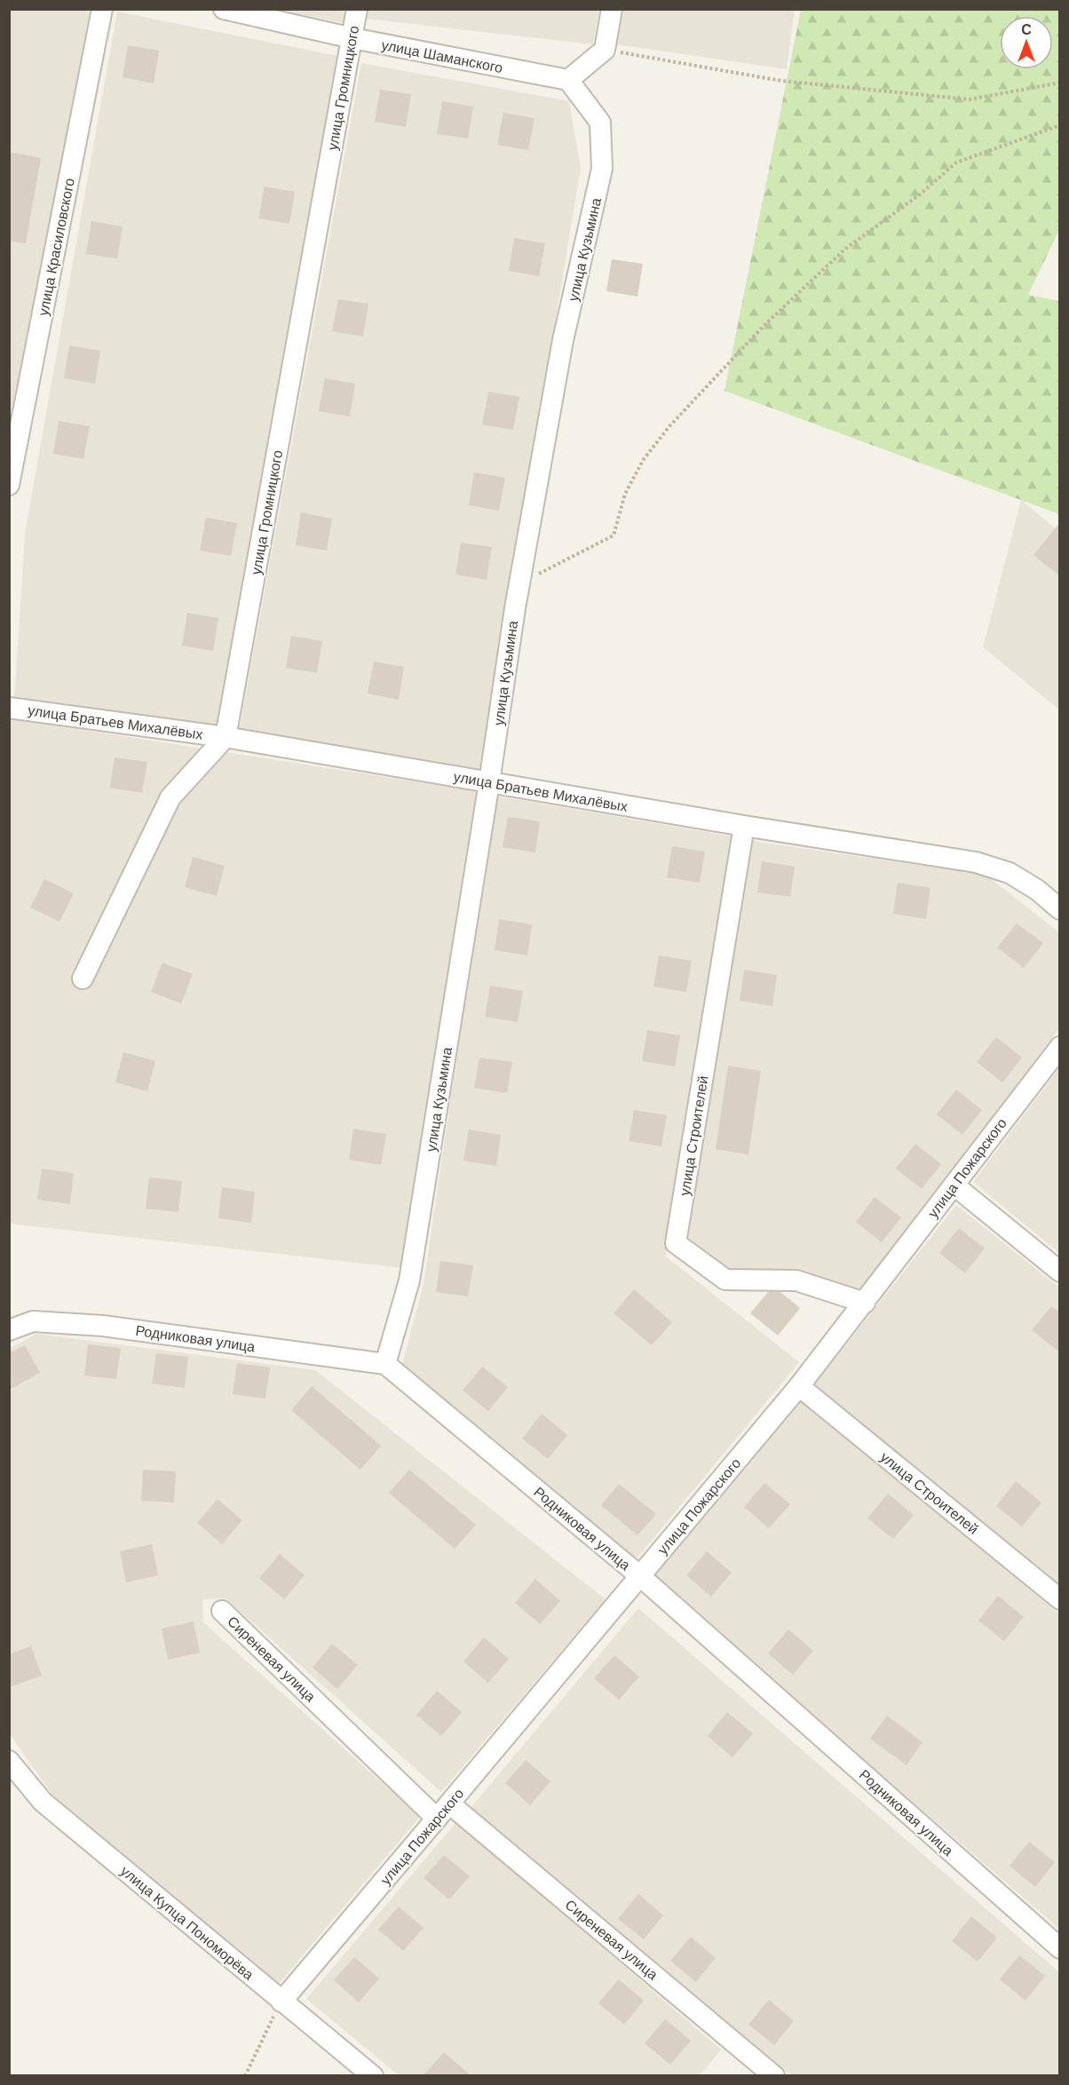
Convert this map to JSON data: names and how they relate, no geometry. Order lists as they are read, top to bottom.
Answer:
{
  "streets": {
    "street": [
      "улица Шаманского",
      "улица Громницкого",
      "улица Красиловского",
      "улица Кузьмина",
      "улица Братьев Михалёвых",
      "улица Строителей",
      "улица Пожарского",
      "Родниковая улица",
      "Сиреневая улица",
      "улица Купца Пономорёва"
    ]
  },
  "crossings": [
    ["улица Шаманского", "улица Громницкого"],
    ["улица Шаманского", "улица Кузьмина"],
    ["улица Громницкого", "улица Братьев Михалёвых"],
    ["улица Кузьмина", "улица Братьев Михалёвых"],
    ["улица Кузьмина", "Родниковая улица"],
    ["улица Братьев Михалёвых", "улица Строителей"],
    ["улица Строителей", "улица Пожарского"],
    ["улица Пожарского", "Родниковая улица"],
    ["улица Пожарского", "Сиреневая улица"],
    ["улица Пожарского", "улица Купца Пономорёва"]
  ],
  "north": "top"
}
